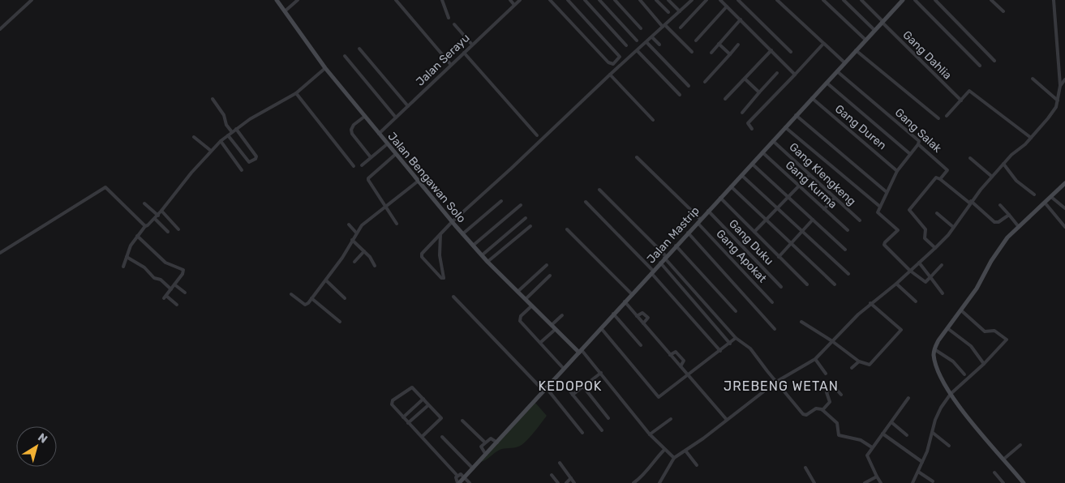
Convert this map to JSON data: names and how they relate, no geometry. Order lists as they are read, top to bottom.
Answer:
{
  "streets": {
    "main road": ["Jalan Bengawan Solo", "Jalan Mastrip"],
    "street": [
      "Gang Dahlia",
      "Jalan Serayu",
      "Gang Duren",
      "Gang Salak",
      "Gang Klengkeng",
      "Gang Kurma",
      "Gang Duku",
      "Gang Apokat"
    ]
  },
  "crossings": [
    ["Gang Dahlia", "Jalan Mastrip"],
    ["Jalan Serayu", "Jalan Bengawan Solo"],
    ["Gang Duren", "Jalan Mastrip"],
    ["Gang Salak", "Jalan Mastrip"],
    ["Gang Klengkeng", "Jalan Mastrip"],
    ["Jalan Bengawan Solo", "Jalan Mastrip"],
    ["Gang Kurma", "Jalan Mastrip"],
    ["Jalan Mastrip", "Gang Duku"],
    ["Jalan Mastrip", "Gang Apokat"]
  ],
  "districts": ["KEDOPOK", "JREBENG WETAN"],
  "north": "top right"
}
